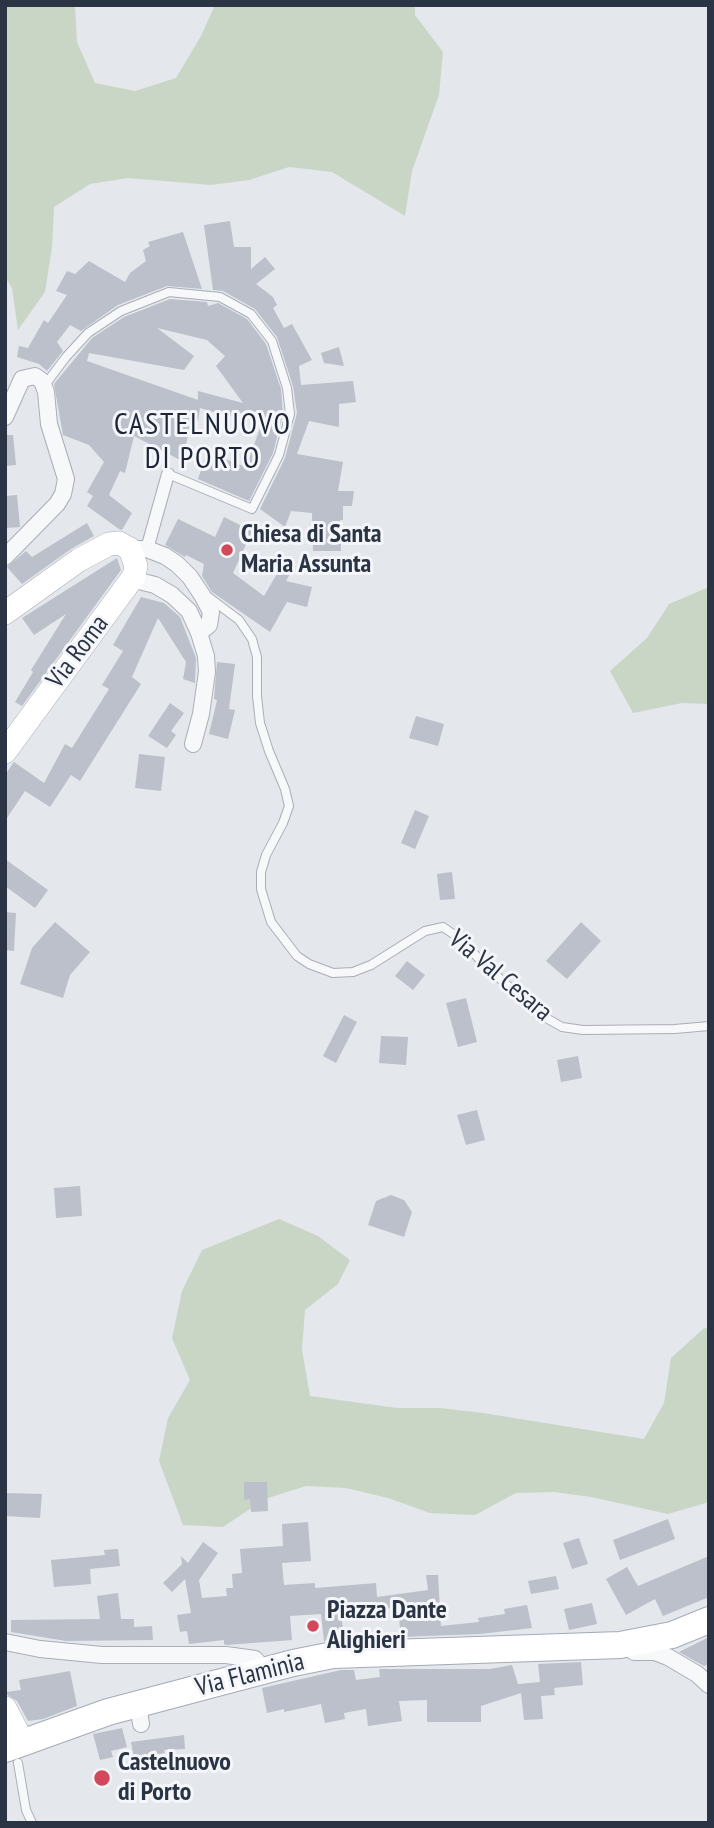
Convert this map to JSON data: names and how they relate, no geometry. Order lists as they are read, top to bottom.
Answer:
{
  "streets": {
    "main road": ["Via Roma", "Via Flaminia"],
    "lane": ["Via Val Cesara"]
  },
  "districts": ["CASTELNUOVO DI PORTO"],
  "places": ["Chiesa di Santa Maria Assunta", "Piazza Dante Alighieri", "Castelnuovo di Porto"]
}
